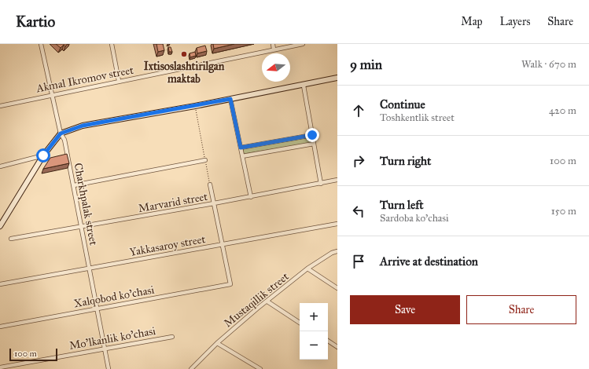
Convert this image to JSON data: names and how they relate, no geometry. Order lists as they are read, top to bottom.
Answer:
{
  "streets": {
    "street": [
      "Akmal Ikromov street",
      "Marvarid street",
      "Charkhpalak street",
      "Yakkasaroy street",
      "Xalqobod ko'chasi",
      "Mustaqillik street",
      "Mo'lkanlik ko'chasi"
    ]
  },
  "crossings": [
    ["Akmal Ikromov street", "Charkhpalak street"],
    ["Marvarid street", "Charkhpalak street"],
    ["Charkhpalak street", "Yakkasaroy street"],
    ["Charkhpalak street", "Xalqobod ko'chasi"],
    ["Charkhpalak street", "Mo'lkanlik ko'chasi"],
    ["Yakkasaroy street", "Xalqobod ko'chasi"]
  ],
  "places": ["Ixtisoslashtirilgan maktab"],
  "scale_bar": "100 m",
  "north": "left",
  "page": {
    "header": "Kartio",
    "nav": ["Map", "Layers", "Share"],
    "heading": ["9 min", "Walk · 670 m"],
    "list": [
      ["Continue", "Toshkentlik street", "420 m"],
      ["Turn right", "100 m"],
      ["Turn left", "Sardoba ko'chasi", "150 m"],
      "Arrive at destination"
    ],
    "buttons": ["Save", "Share"],
    "map_buttons": ["+", "−"],
    "scale": "100 m"
  }
}
